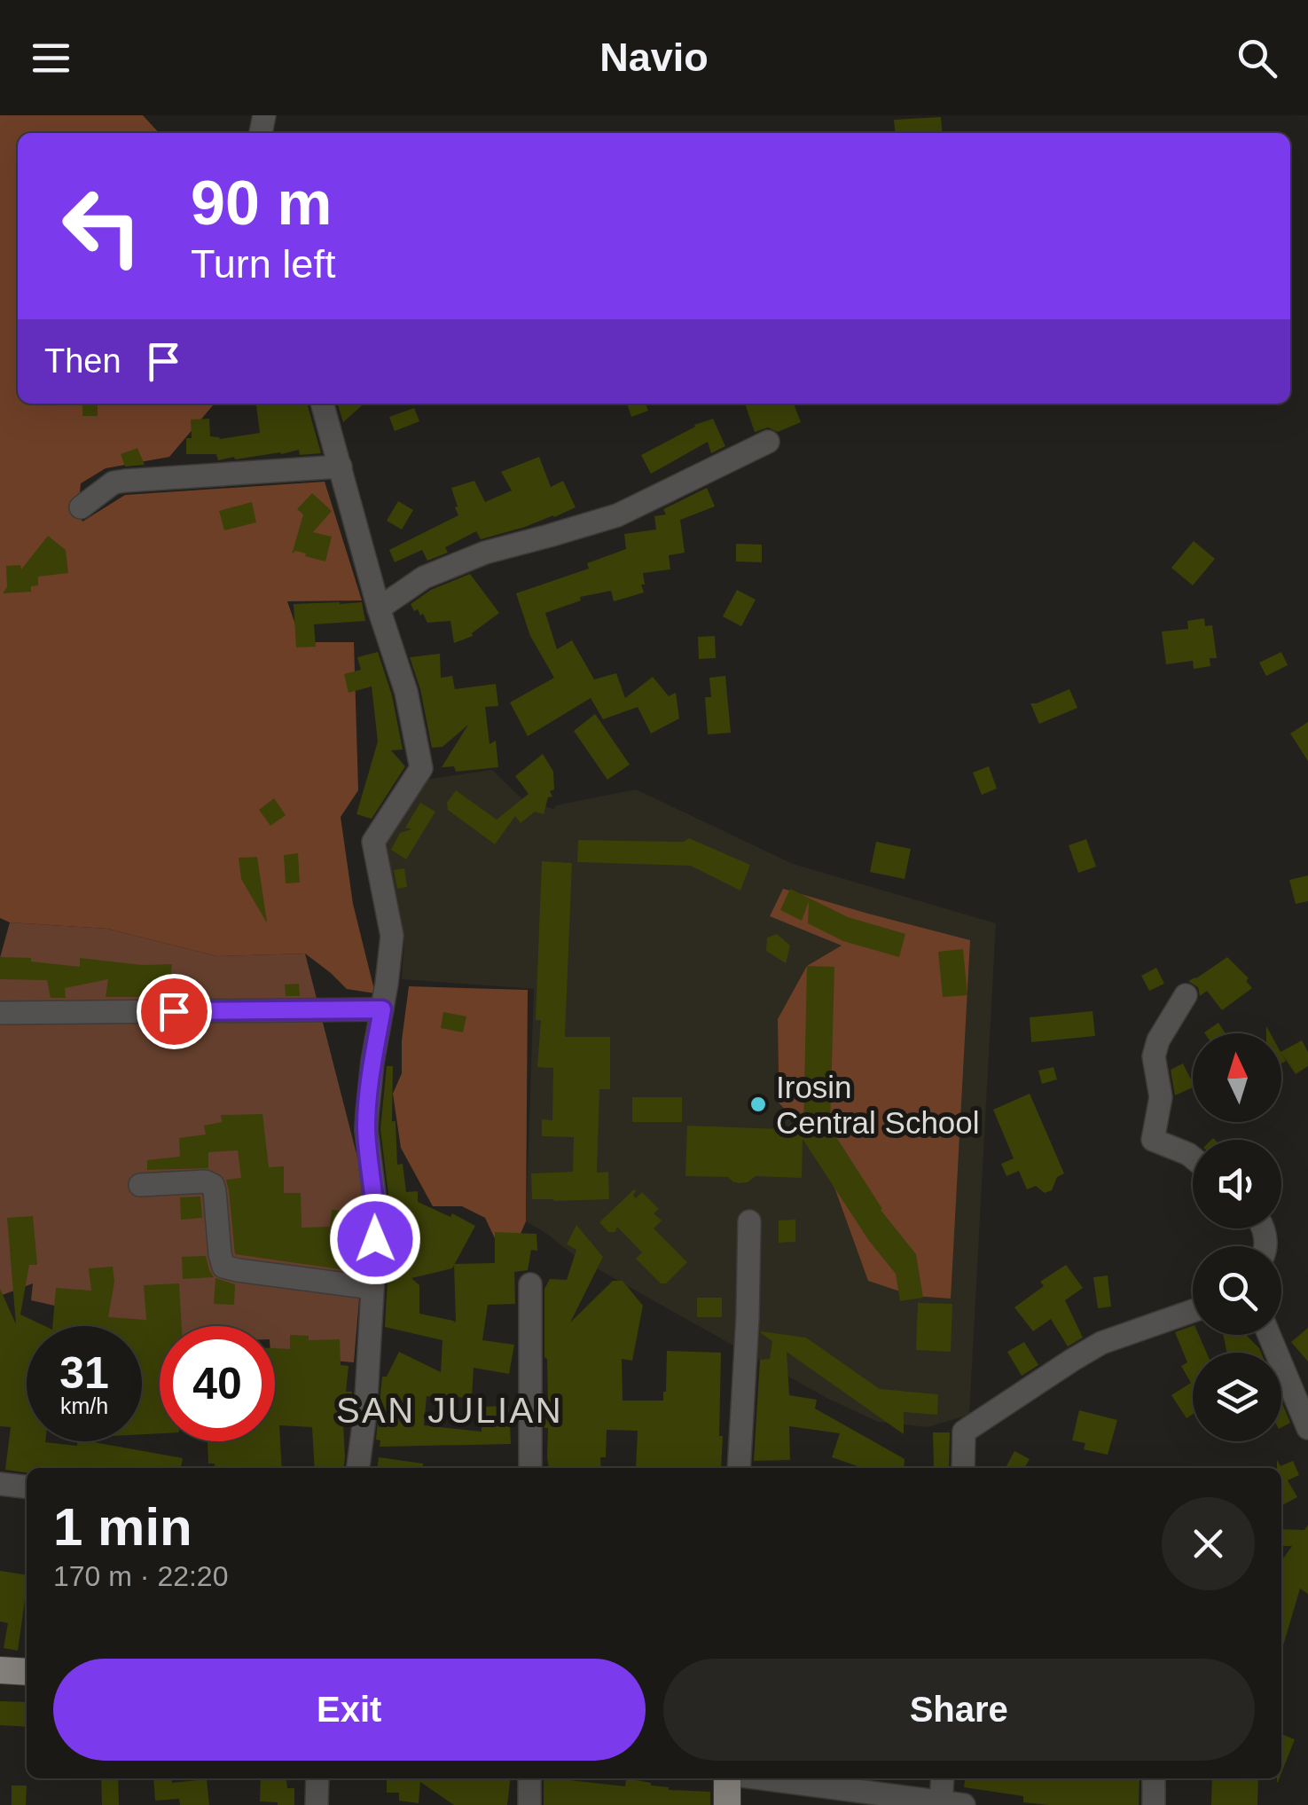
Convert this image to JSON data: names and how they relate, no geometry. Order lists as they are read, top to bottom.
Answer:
{
  "districts": ["SAN JULIAN"],
  "places": ["Irosin Central School"],
  "north": "top",
  "page": {
    "header": "Navio",
    "turn": ["90 m", "Turn left"],
    "then": "Then",
    "speed": "31 km/h",
    "limit": "40",
    "heading": ["1 min", "170 m · 22:20"],
    "buttons": ["Exit", "Share"]
  }
}
